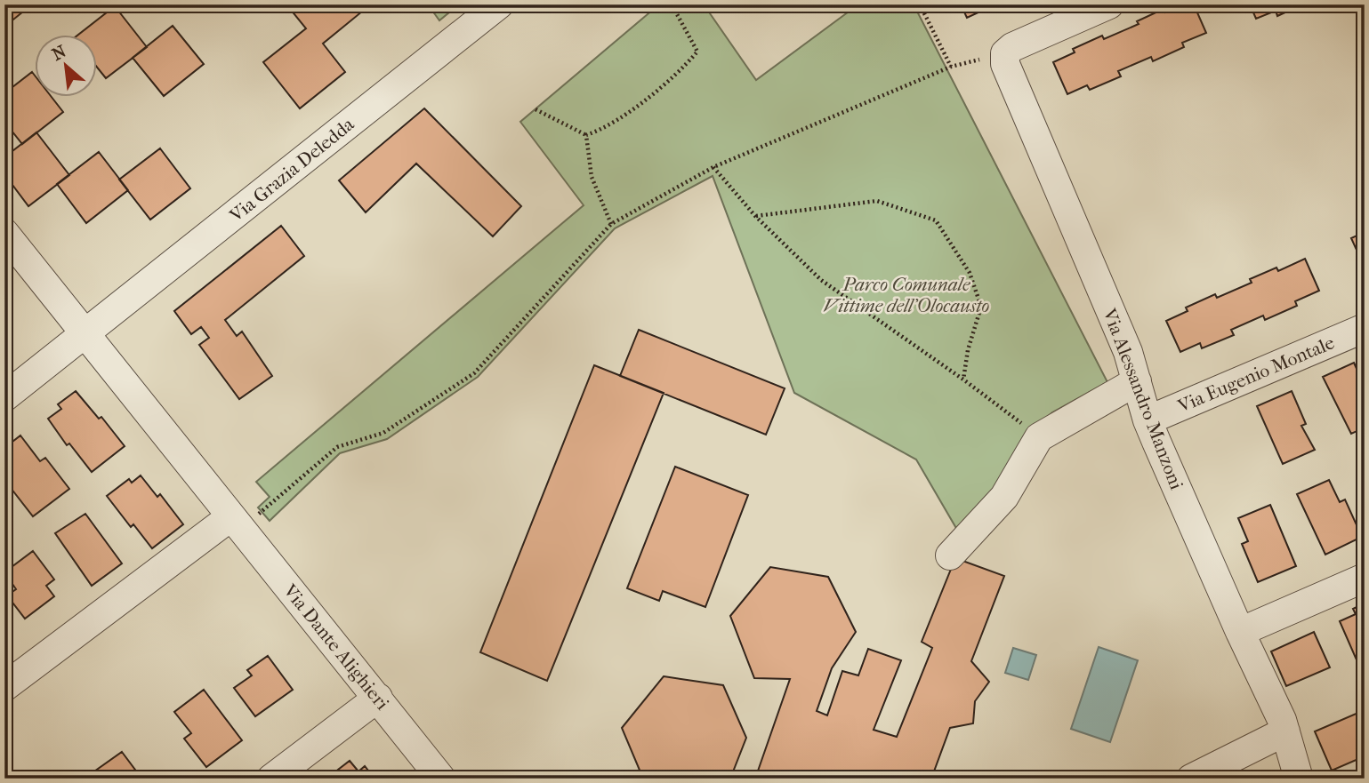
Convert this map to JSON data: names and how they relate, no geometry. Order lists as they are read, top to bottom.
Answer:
{
  "streets": {
    "street": [
      "Via Grazia Deledda",
      "Via Eugenio Montale",
      "Via Alessandro Manzoni",
      "Via Dante Alighieri"
    ]
  },
  "crossings": [
    ["Via Grazia Deledda", "Via Dante Alighieri"],
    ["Via Eugenio Montale", "Via Alessandro Manzoni"]
  ],
  "parks": ["Parco Comunale Vittime dell’Olocausto"],
  "north": "top left"
}
